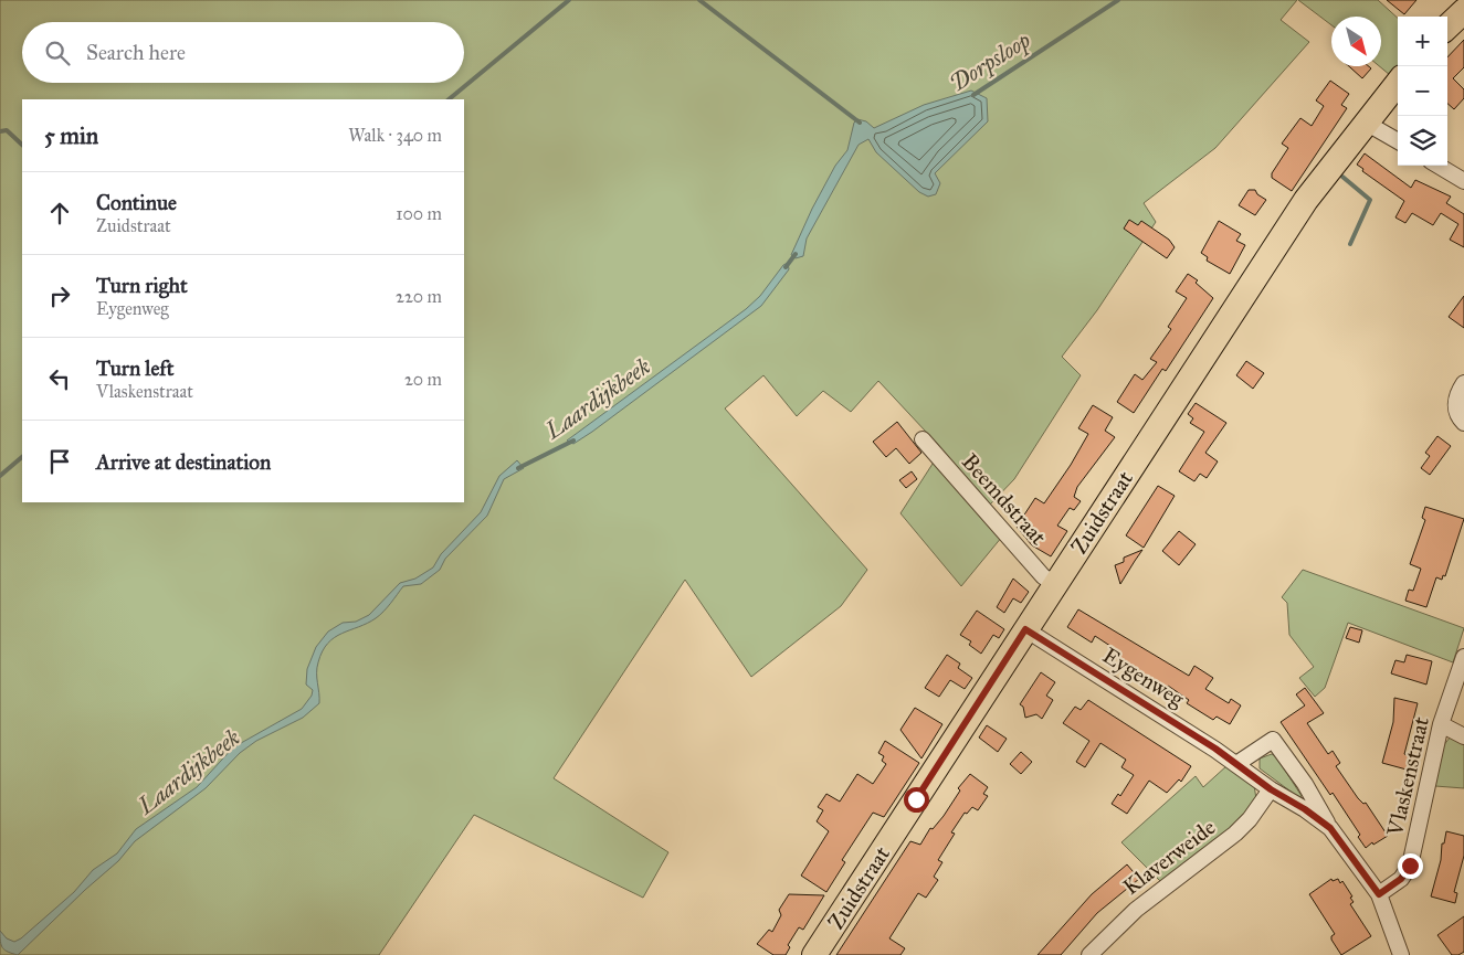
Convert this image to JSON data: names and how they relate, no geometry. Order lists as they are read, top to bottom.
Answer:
{
  "streets": {
    "main road": ["Zuidstraat"],
    "street": [
      "Beemdstraat",
      "Eygenweg",
      "Vlaskenstraat",
      "Klaverweide"
    ]
  },
  "crossings": [
    ["Beemdstraat", "Zuidstraat"],
    ["Zuidstraat", "Eygenweg"],
    ["Eygenweg", "Vlaskenstraat"],
    ["Eygenweg", "Klaverweide"]
  ],
  "water": ["Dorpsloop", "Laardijkbeek"],
  "north": "bottom right",
  "page": {
    "map_buttons": ["+", "−"],
    "search": "Search here",
    "heading": ["5 min", "Walk · 340 m"],
    "list": [
      ["Continue", "Zuidstraat", "100 m"],
      ["Turn right", "Eygenweg", "220 m"],
      ["Turn left", "Vlaskenstraat", "20 m"],
      "Arrive at destination"
    ]
  }
}
